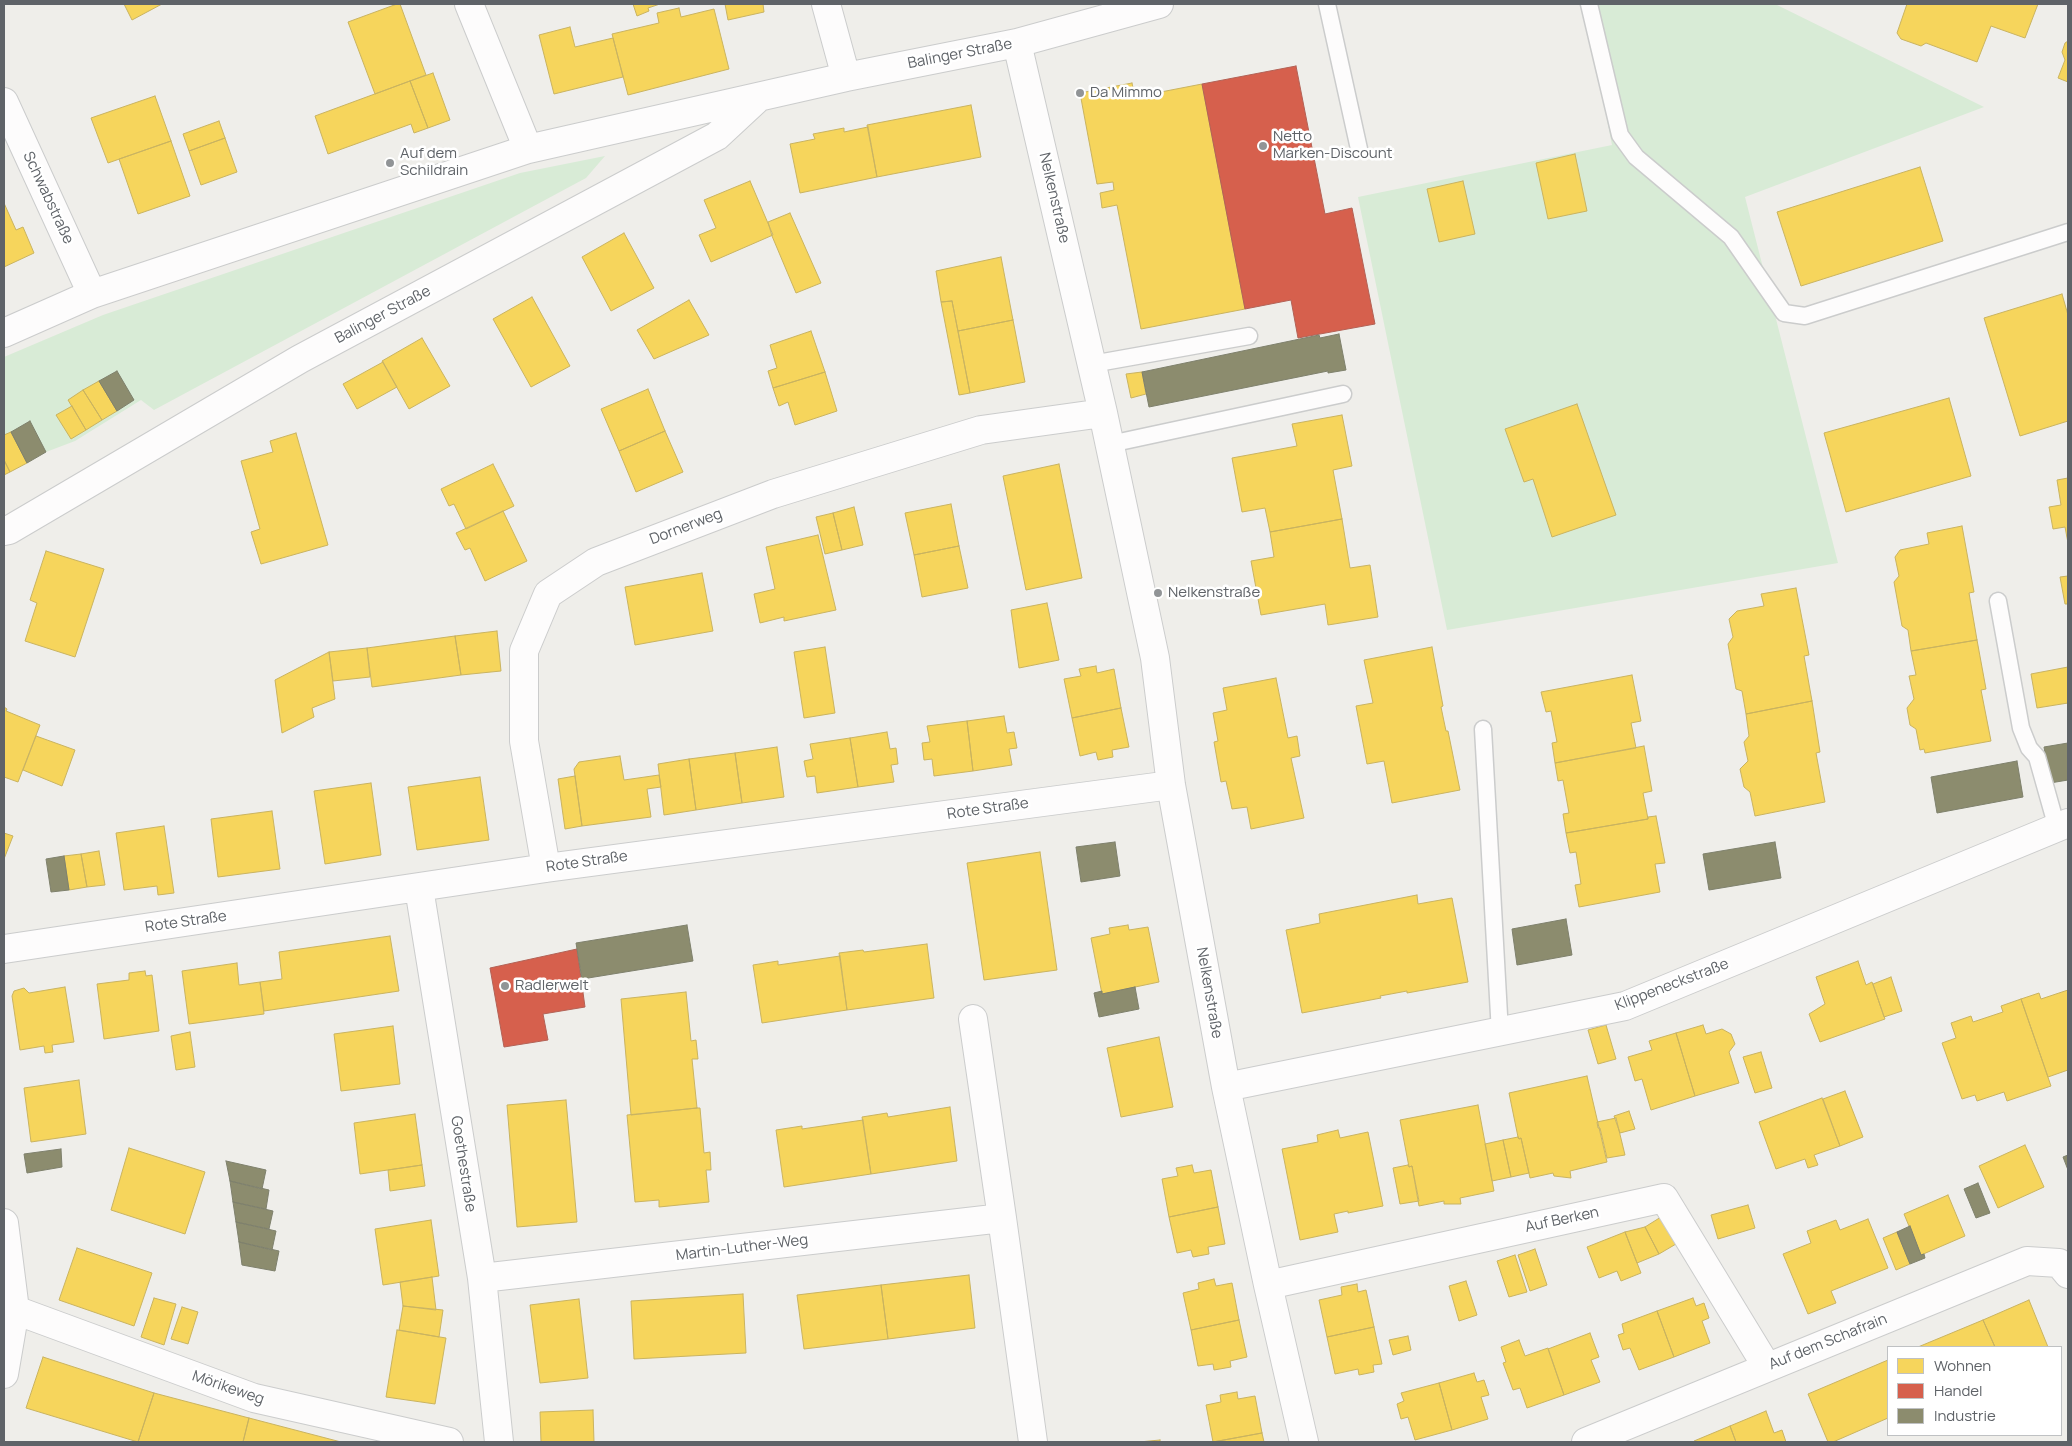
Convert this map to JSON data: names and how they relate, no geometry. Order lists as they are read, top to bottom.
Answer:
{
  "streets": {
    "street": [
      "Balinger Straße",
      "Schwabstraße",
      "Nelkenstraße",
      "Dornerweg",
      "Rote Straße",
      "Klippeneckstraße",
      "Goethestraße",
      "Auf Berken",
      "Martin-Luther-Weg",
      "Auf dem Schafrain",
      "Mörikeweg"
    ]
  },
  "crossings": [
    ["Balinger Straße", "Schwabstraße"],
    ["Balinger Straße", "Nelkenstraße"],
    ["Nelkenstraße", "Dornerweg"],
    ["Nelkenstraße", "Rote Straße"],
    ["Nelkenstraße", "Klippeneckstraße"],
    ["Nelkenstraße", "Auf Berken"],
    ["Dornerweg", "Rote Straße"],
    ["Rote Straße", "Goethestraße"],
    ["Goethestraße", "Martin-Luther-Weg"],
    ["Auf Berken", "Auf dem Schafrain"]
  ],
  "places": [
    "Da Mimmo",
    "Netto Marken-Discount",
    "Auf dem Schildrain",
    "Nelkenstraße",
    "Radlerwelt"
  ],
  "legend": ["Wohnen", "Handel", "Industrie"]
}
